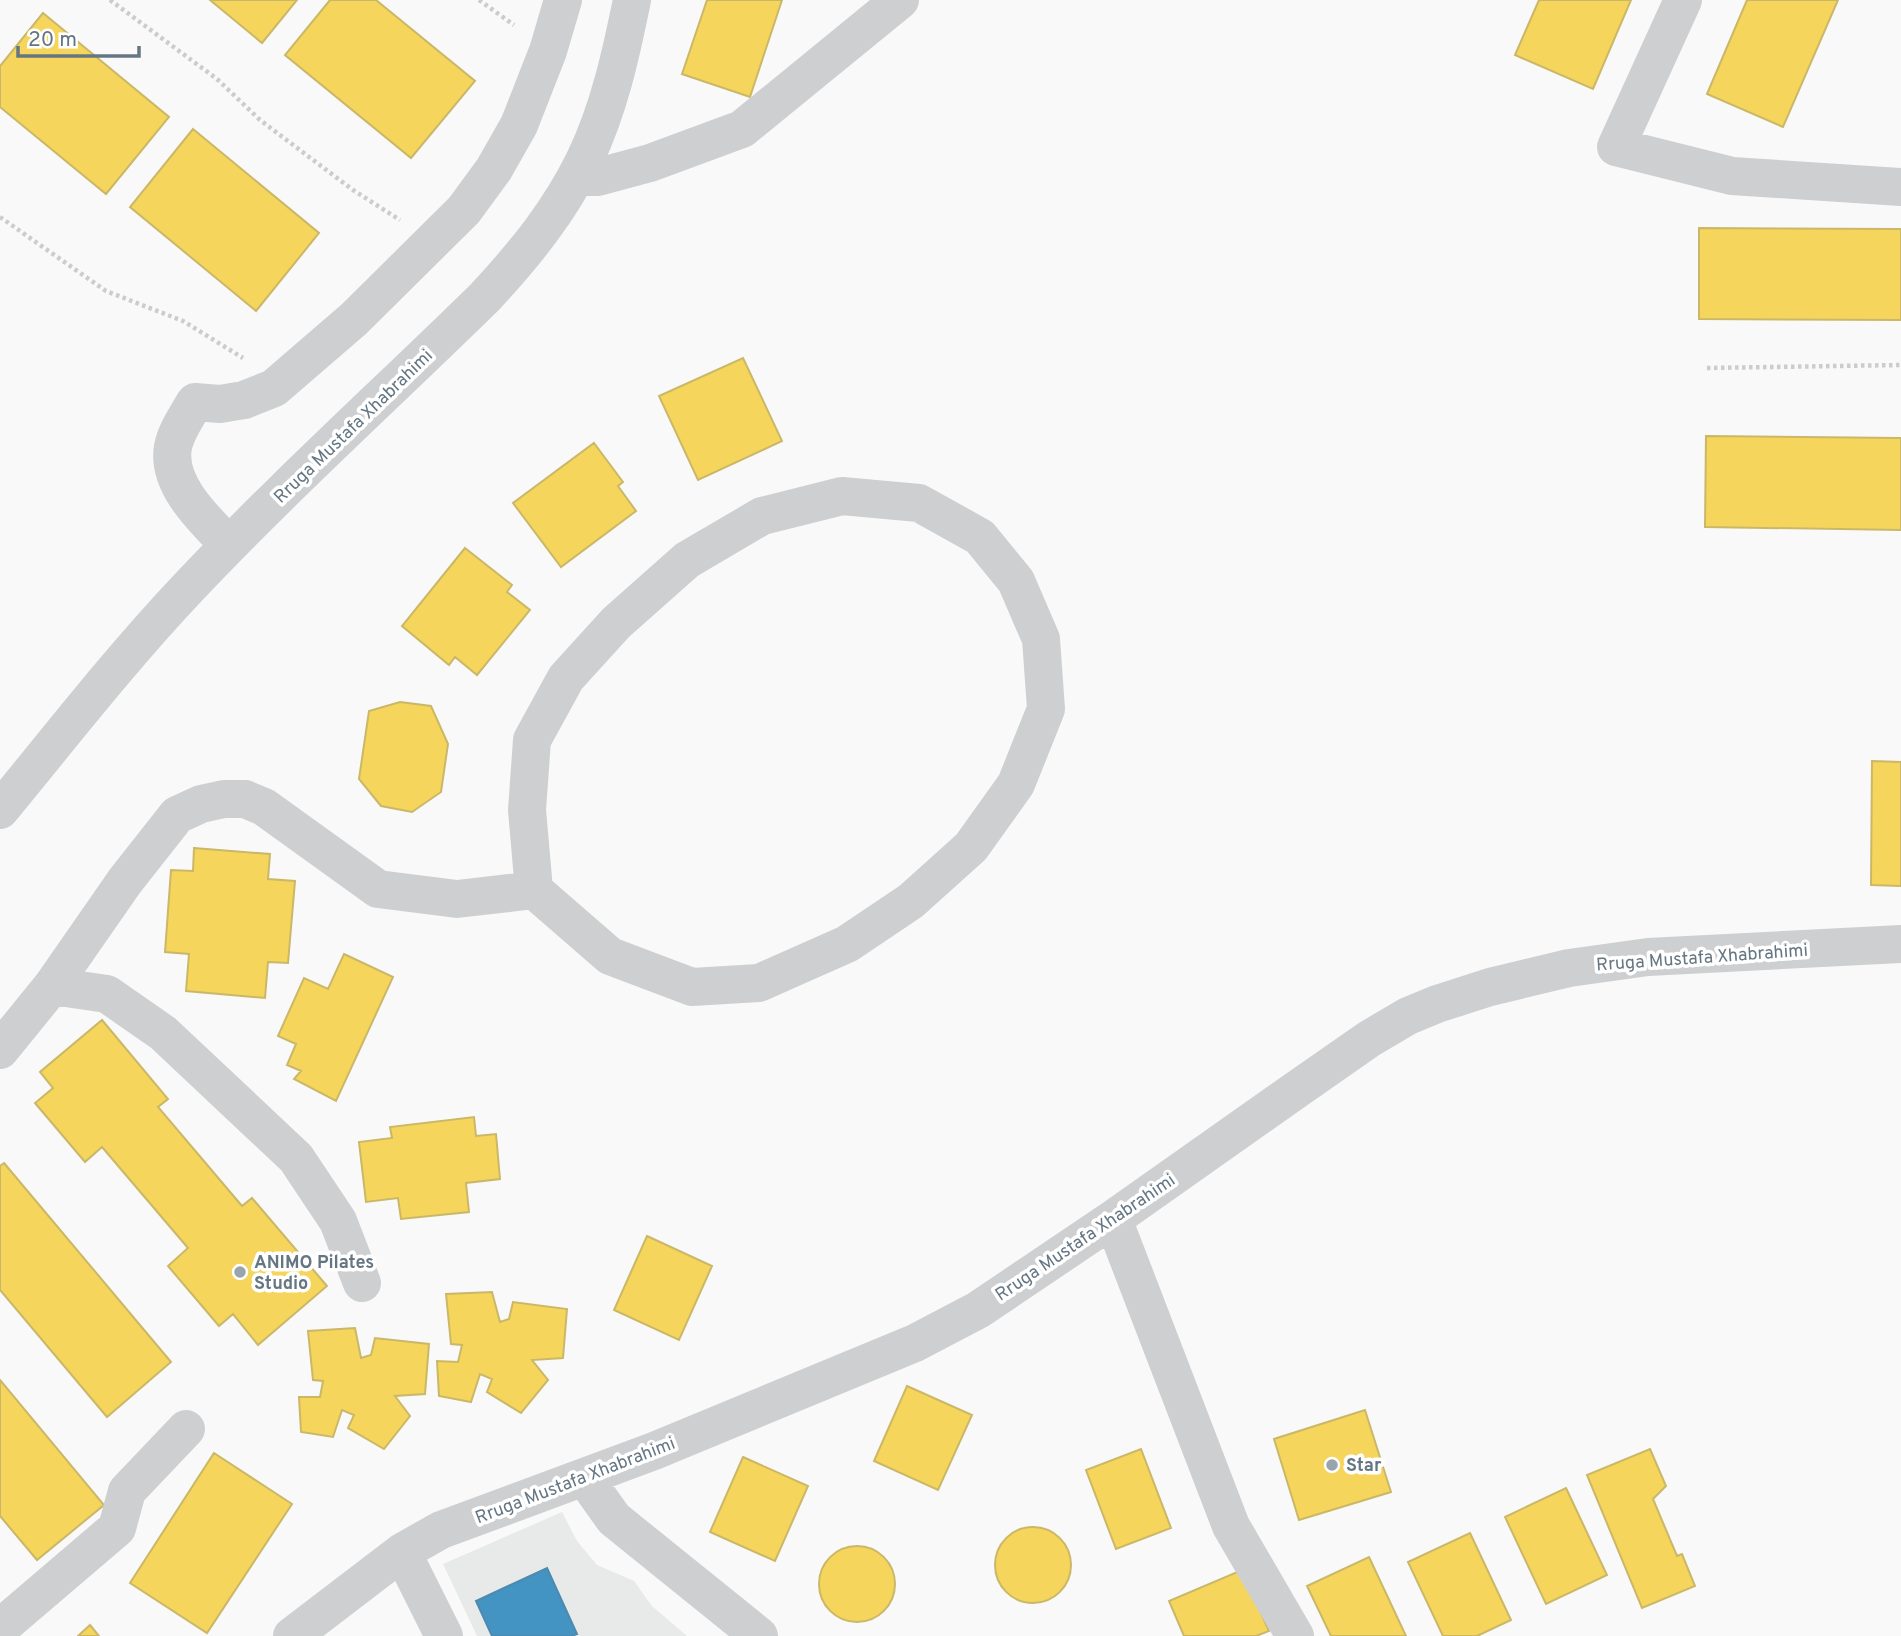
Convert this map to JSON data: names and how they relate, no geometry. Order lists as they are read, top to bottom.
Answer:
{
  "streets": {
    "street": ["Rruga Mustafa Xhabrahimi"]
  },
  "places": ["ANIMO Pilates Studio", "Star"],
  "scale_bar": "20 m"
}
